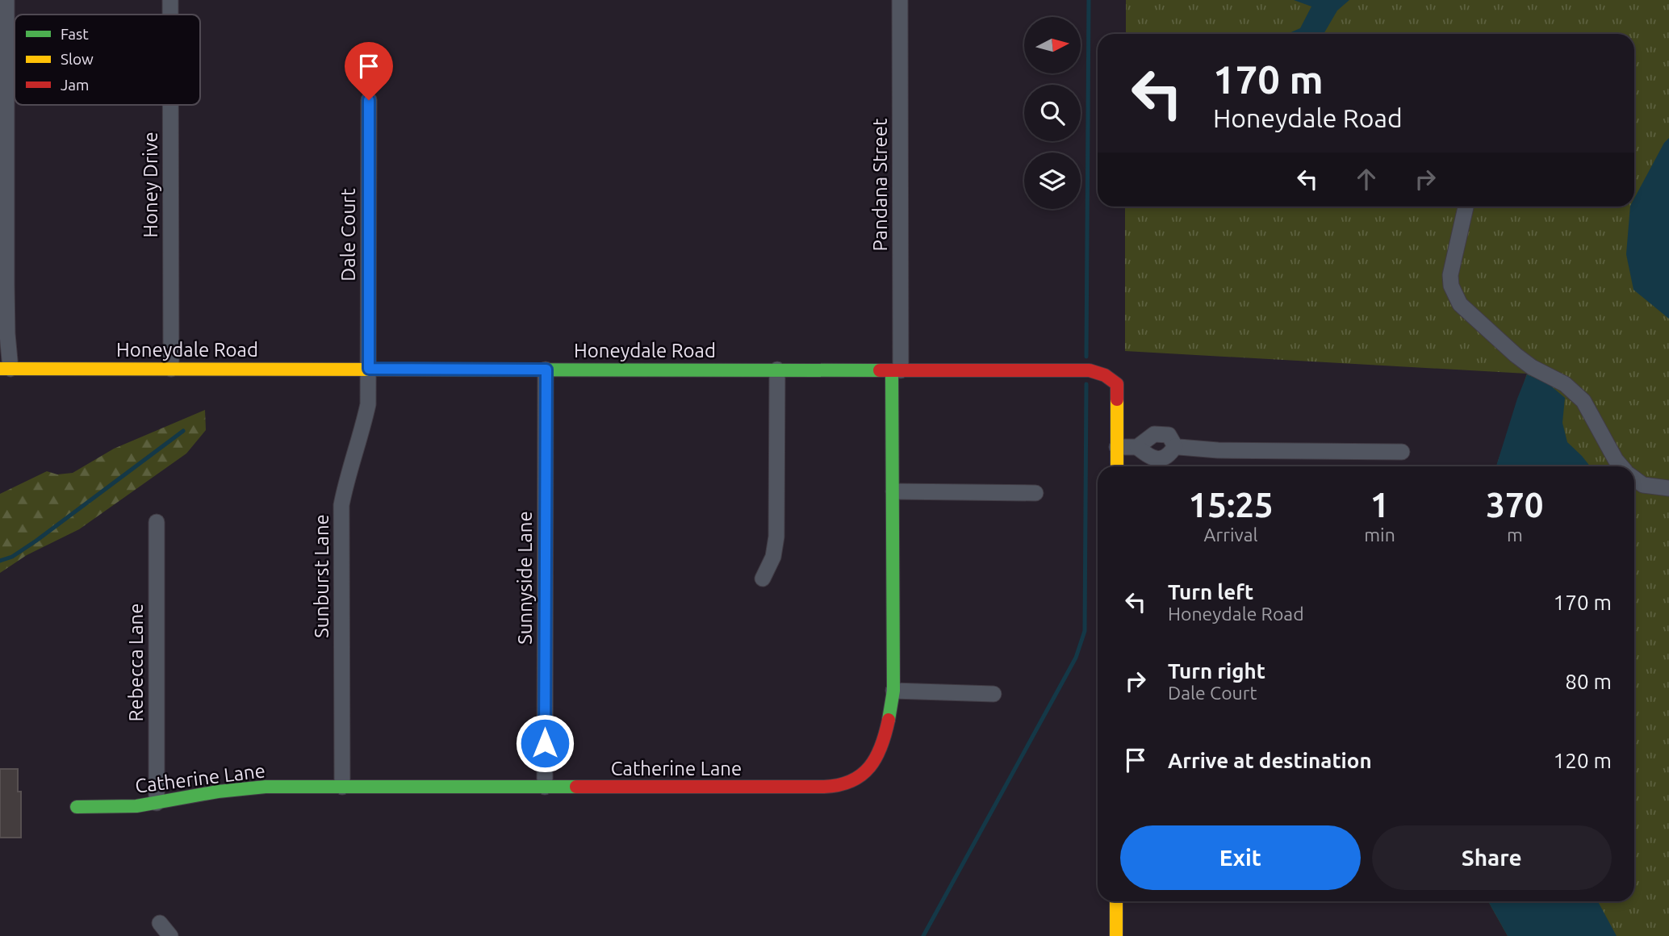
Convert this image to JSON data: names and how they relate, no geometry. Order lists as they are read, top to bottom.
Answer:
{
  "streets": {
    "street": [
      "Honey Drive",
      "Pandana Street",
      "Dale Court",
      "Honeydale Road",
      "Sunburst Lane",
      "Sunnyside Lane",
      "Rebecca Lane",
      "Catherine Lane"
    ]
  },
  "crossings": [
    ["Honey Drive", "Honeydale Road"],
    ["Pandana Street", "Honeydale Road"],
    ["Pandana Street", "Catherine Lane"],
    ["Dale Court", "Honeydale Road"],
    ["Dale Court", "Sunburst Lane"],
    ["Honeydale Road", "Sunburst Lane"],
    ["Honeydale Road", "Sunnyside Lane"],
    ["Honeydale Road", "Catherine Lane"],
    ["Sunburst Lane", "Catherine Lane"],
    ["Sunnyside Lane", "Catherine Lane"],
    ["Rebecca Lane", "Catherine Lane"]
  ],
  "legend": ["Fast", "Slow", "Jam"],
  "north": "right",
  "page": {
    "turn": ["170 m", "Honeydale Road"],
    "eta": [
      "15:25",
      "Arrival",
      "1",
      "min",
      "370",
      "m"
    ],
    "list": [
      {
        "name": "Turn left",
        "note": "Honeydale Road",
        "value": "170 m"
      },
      {
        "name": "Turn right",
        "note": "Dale Court",
        "value": "80 m"
      },
      {
        "name": "Arrive at destination",
        "value": "120 m"
      }
    ],
    "buttons": ["Exit", "Share"]
  }
}
